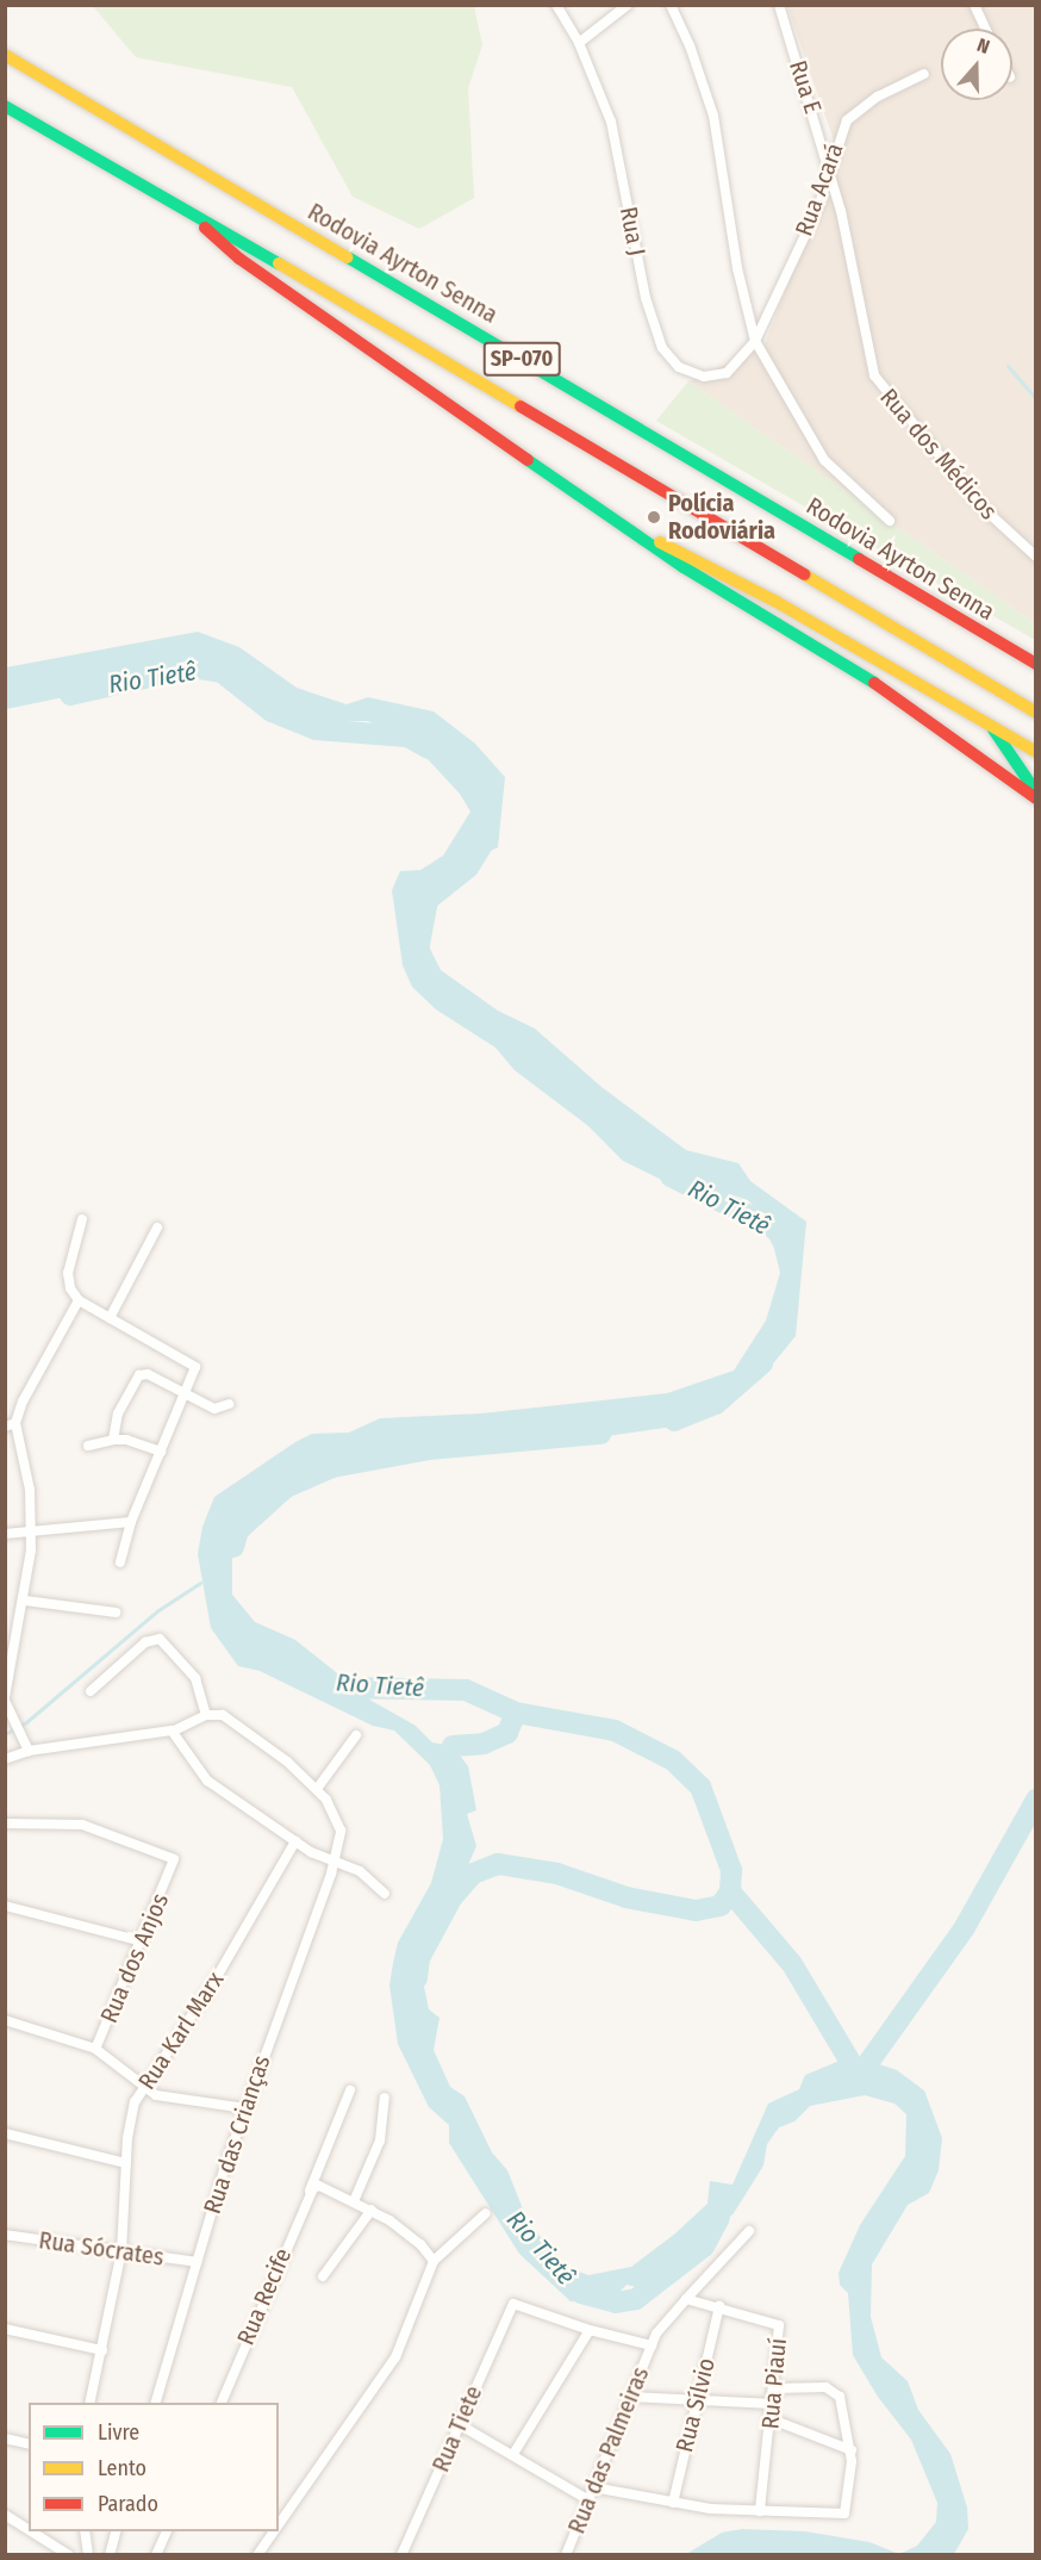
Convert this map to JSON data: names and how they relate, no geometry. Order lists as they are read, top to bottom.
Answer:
{
  "streets": {
    "main road": ["Rodovia Ayrton Senna", "SP-070"],
    "street": [
      "Rua E",
      "Rua Acará",
      "Rua J",
      "Rua dos Médicos",
      "Rua dos Anjos",
      "Rua Karl Marx",
      "Rua das Crianças",
      "Rua Sócrates",
      "Rua Recife",
      "Rua Piauí",
      "Rua Sílvio",
      "Rua Tiete",
      "Rua das Palmeiras"
    ]
  },
  "crossings": [
    ["Rua E", "Rua Acará"],
    ["Rua E", "Rua dos Médicos"],
    ["Rua Acará", "Rua J"],
    ["Rua Acará", "Rua dos Médicos"],
    ["Rua Karl Marx", "Rua Sócrates"],
    ["Rua das Crianças", "Rua Sócrates"],
    ["Rua Piauí", "Rua Sílvio"]
  ],
  "water": ["Rio Tietê"],
  "places": ["Polícia Rodoviária"],
  "legend": ["Livre", "Lento", "Parado"],
  "north": "top"
}
